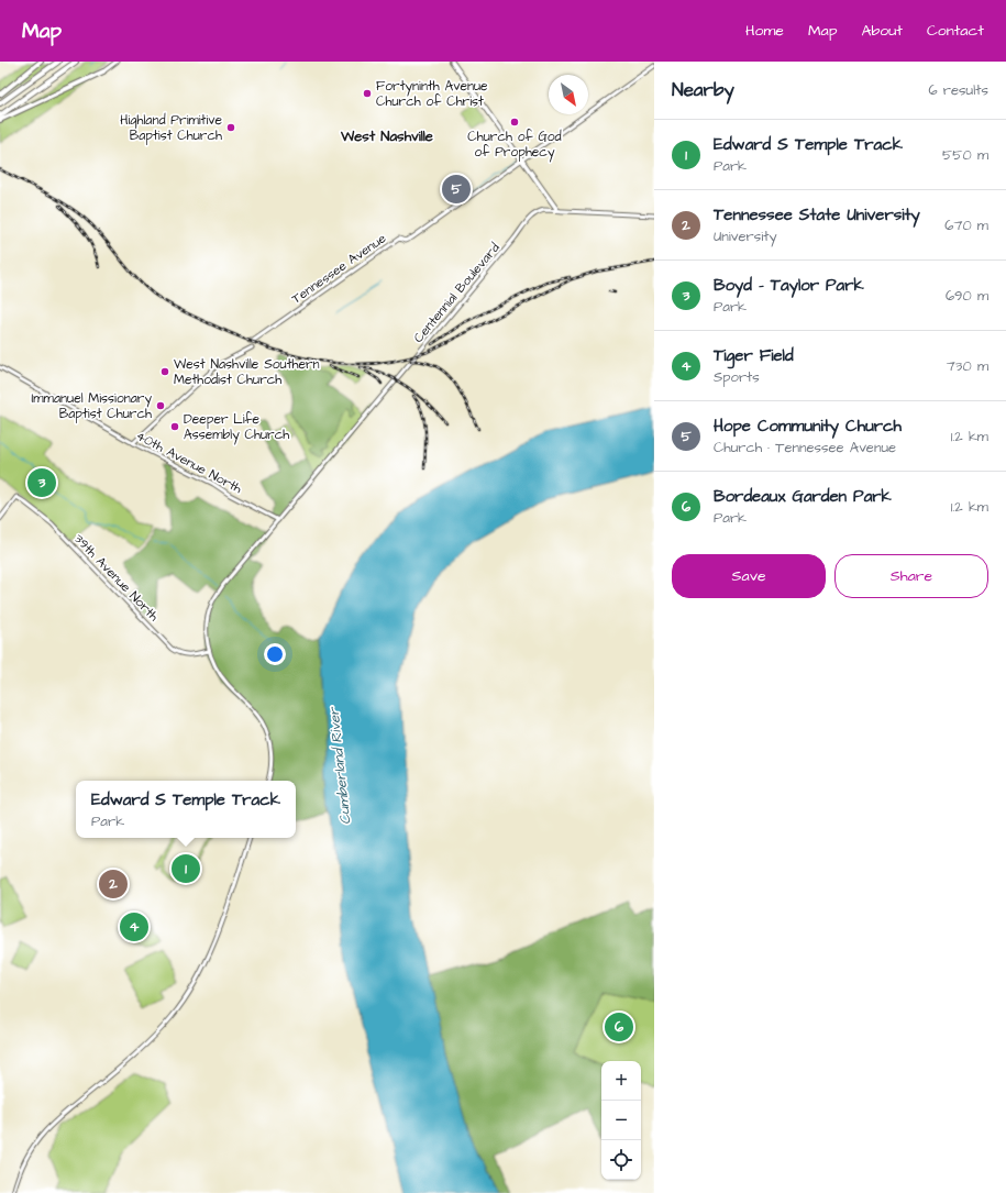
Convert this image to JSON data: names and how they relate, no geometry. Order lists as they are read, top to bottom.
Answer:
{
  "streets": {
    "main road": [
      "Tennessee Avenue",
      "Centennial Boulevard",
      "40th Avenue North",
      "39th Avenue North"
    ]
  },
  "crossings": [
    ["Centennial Boulevard", "40th Avenue North"],
    ["Centennial Boulevard", "39th Avenue North"]
  ],
  "districts": ["West Nashville"],
  "water": ["Cumberland River"],
  "places": [
    "Fortyninth Avenue Church of Christ",
    "Church of God of Prophecy",
    "Highland Primitive Baptist Church",
    "West Nashville Southern Methodist Church",
    "Immanuel Missionary Baptist Church",
    "Deeper Life Assembly Church"
  ],
  "north": "bottom right",
  "page": {
    "header": "Map",
    "nav": [
      "Home",
      "Map",
      "About",
      "Contact"
    ],
    "heading": ["Nearby", "6 results"],
    "list": [
      {
        "mark": "1",
        "name": "Edward S Temple Track",
        "note": "Park",
        "value": "550 m"
      },
      {
        "mark": "2",
        "name": "Tennessee State University",
        "note": "University",
        "value": "670 m"
      },
      {
        "mark": "3",
        "name": "Boyd - Taylor Park",
        "note": "Park",
        "value": "690 m"
      },
      {
        "mark": "4",
        "name": "Tiger Field",
        "note": "Sports",
        "value": "730 m"
      },
      {
        "mark": "5",
        "name": "Hope Community Church",
        "note": "Church · Tennessee Avenue",
        "value": "1.2 km"
      },
      {
        "mark": "6",
        "name": "Bordeaux Garden Park",
        "note": "Park",
        "value": "1.2 km"
      }
    ],
    "pins": [
      "5",
      "3",
      "1",
      "2",
      "4",
      "6"
    ],
    "buttons": ["Save", "Share"],
    "popup": ["Edward S Temple Track", "Park"],
    "map_buttons": ["+", "−"]
  }
}
